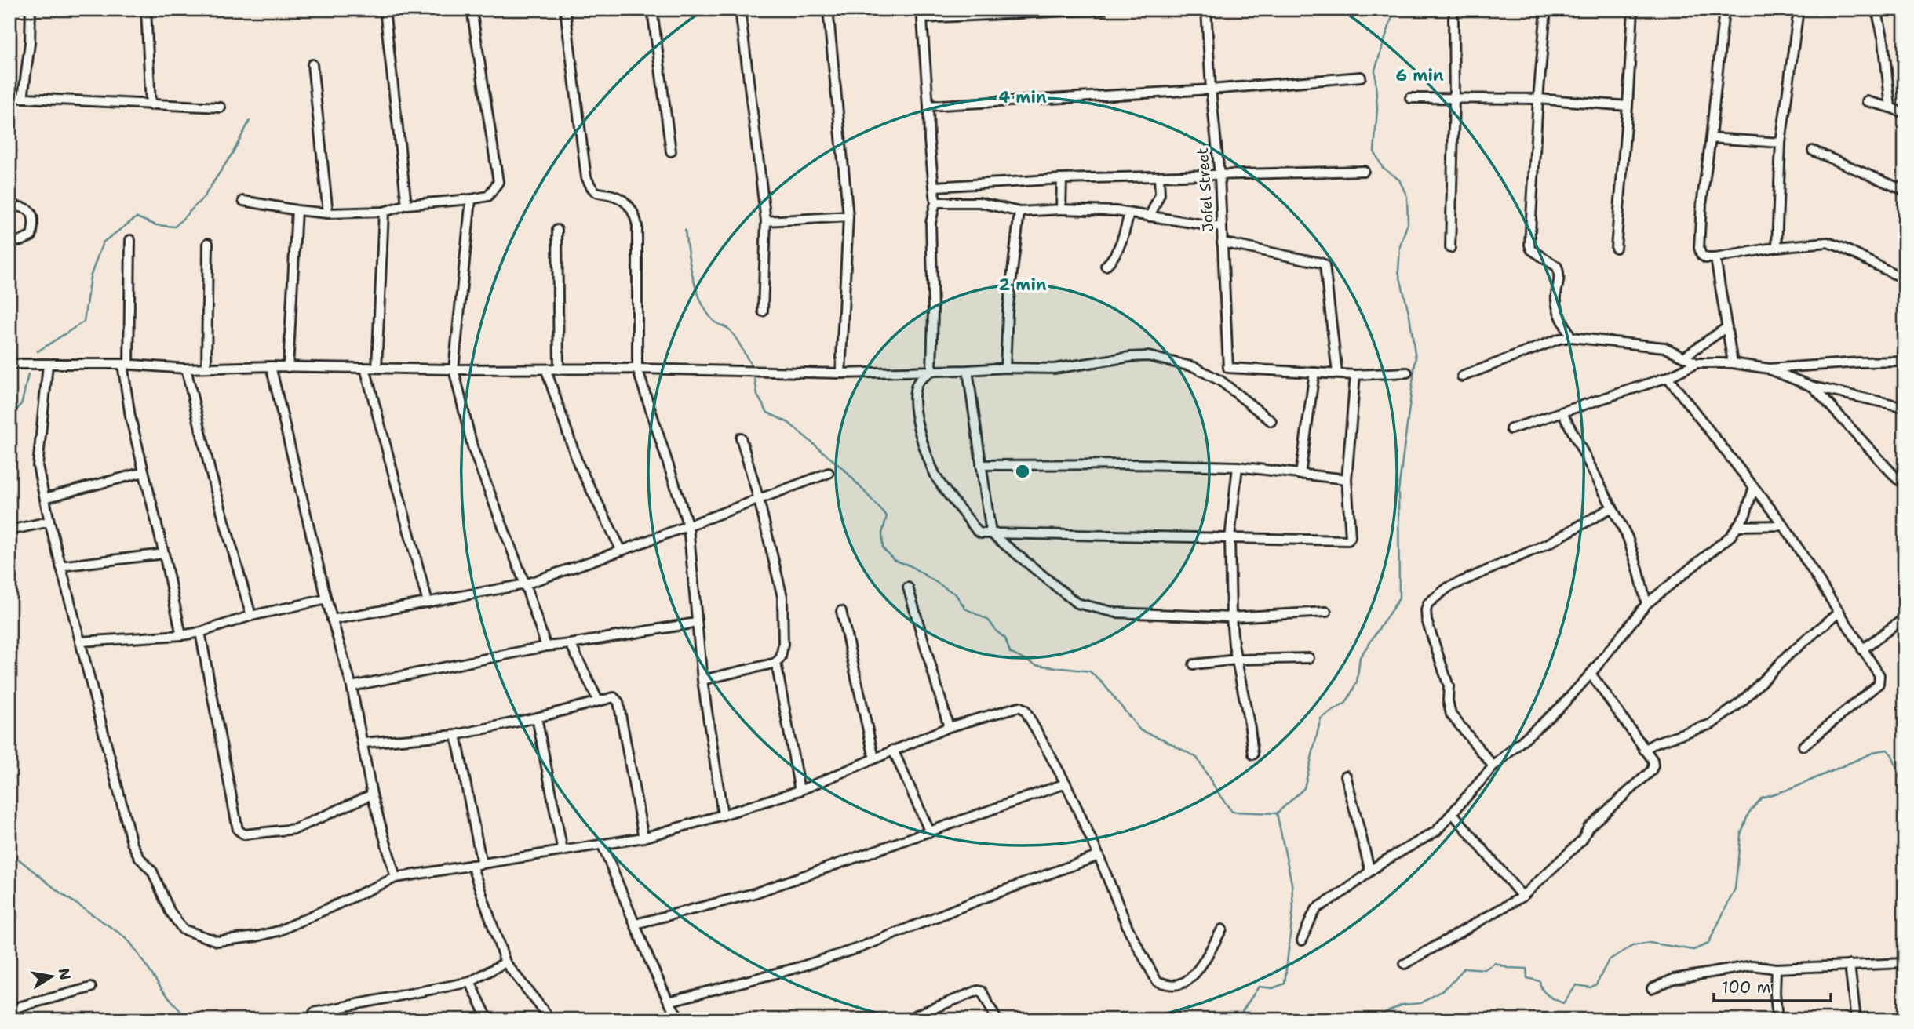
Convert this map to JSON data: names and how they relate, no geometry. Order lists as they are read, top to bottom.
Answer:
{
  "streets": {
    "street": ["Jofel Street"]
  },
  "scale_bar": "100 m",
  "north": "right",
  "rings": ["6 min", "4 min", "2 min"]
}
